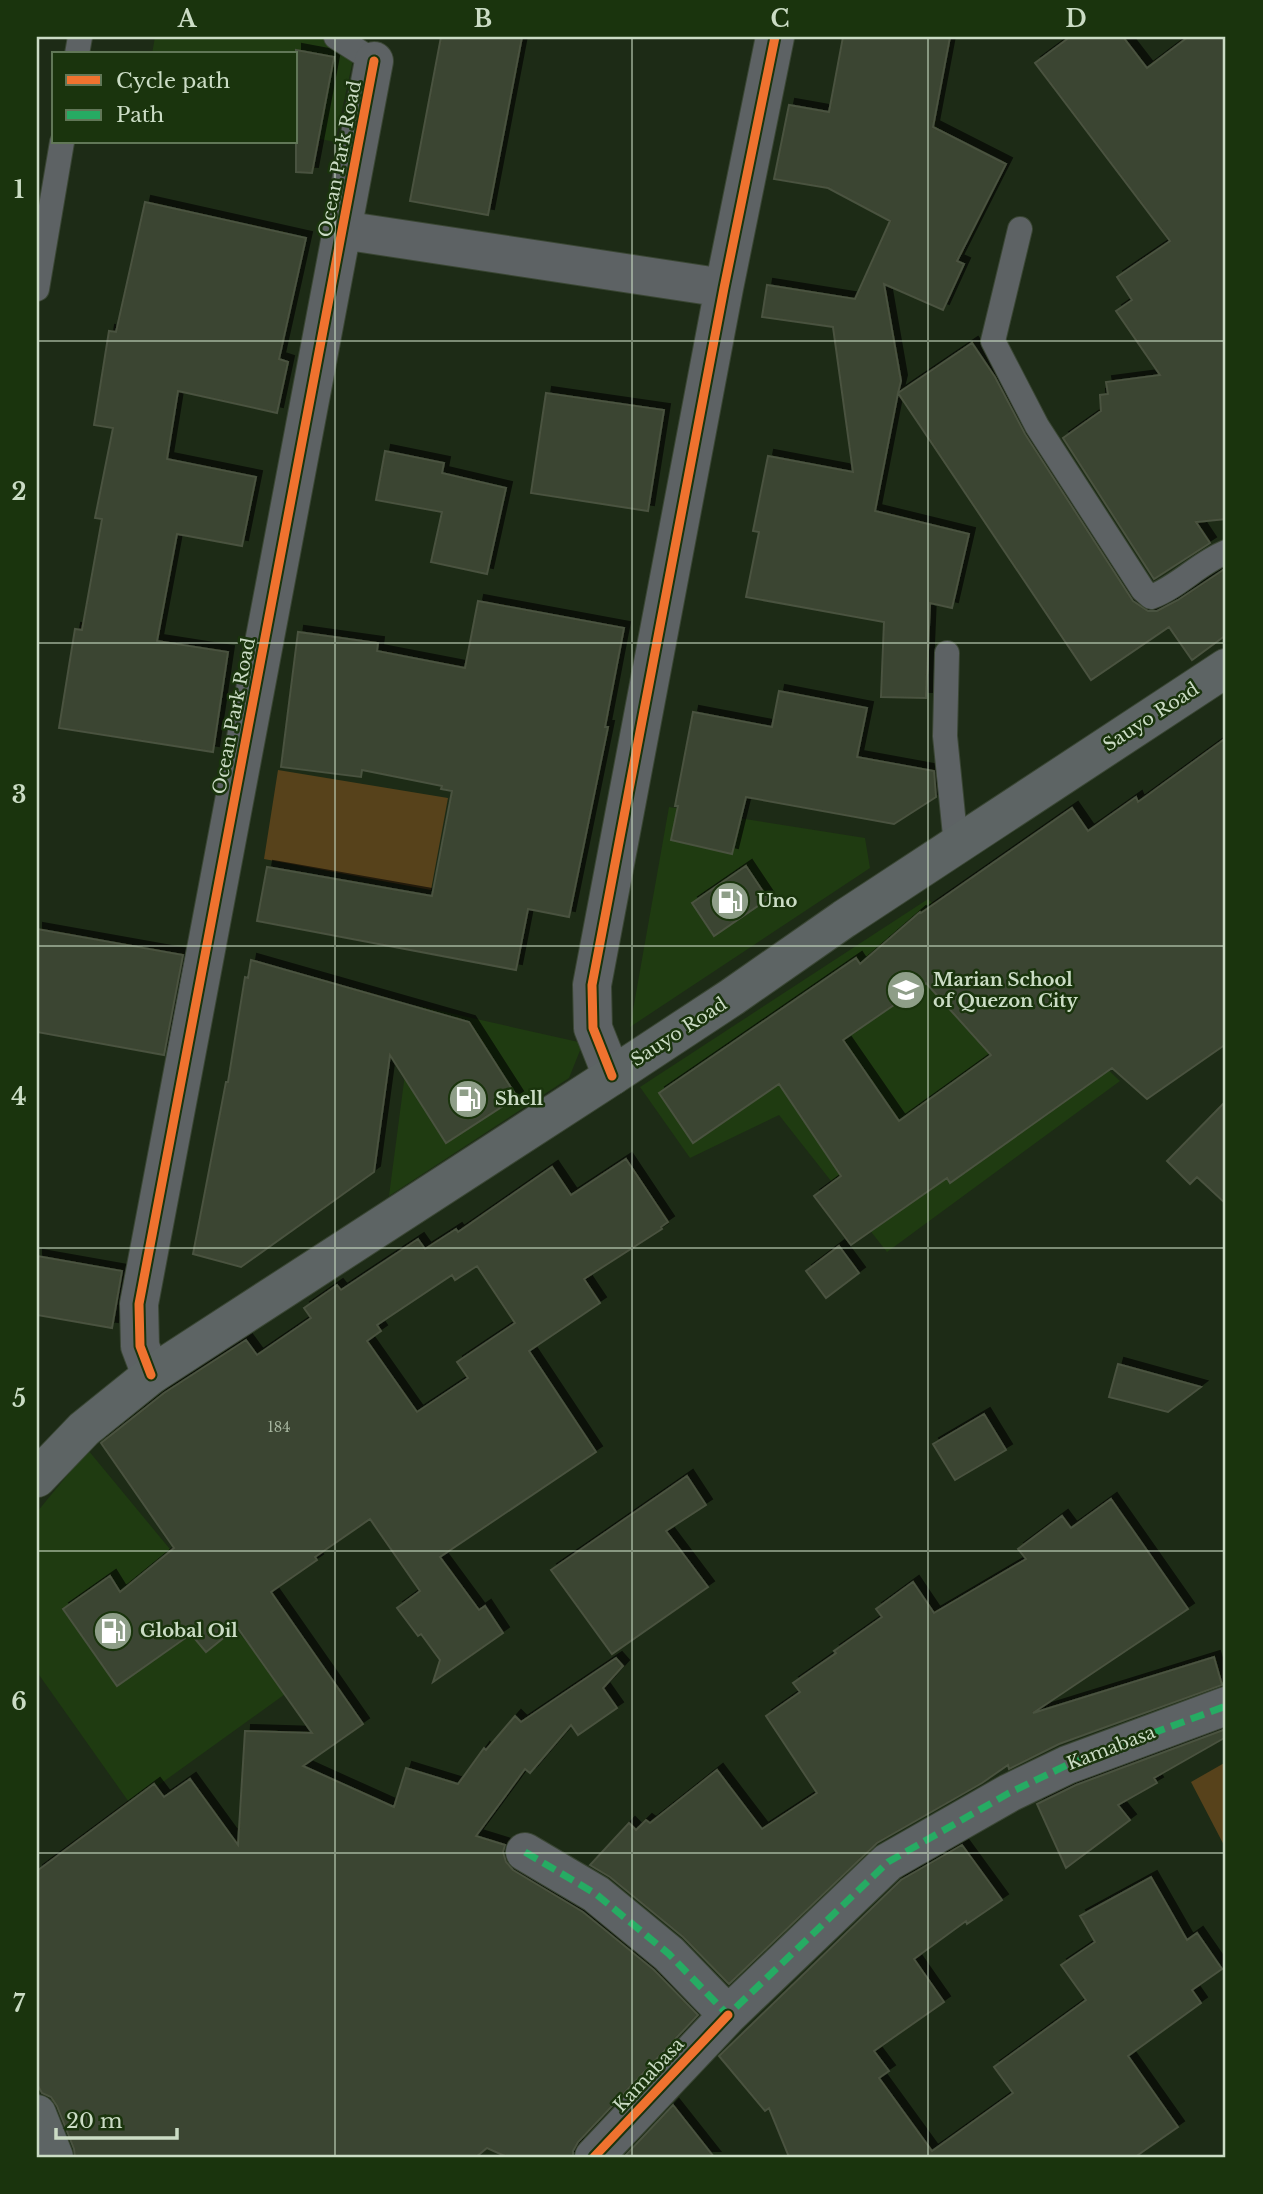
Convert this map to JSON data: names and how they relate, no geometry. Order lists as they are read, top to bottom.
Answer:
{
  "streets": {
    "main road": ["Sauyo Road"],
    "street": ["Ocean Park Road", "Kamabasa"]
  },
  "crossings": [
    ["Ocean Park Road", "Sauyo Road"]
  ],
  "places": {
    "fuel station": ["Uno", "Shell", "Global Oil"],
    "school or university": ["Marian School of Quezon City"]
  },
  "house_numbers": ["184"],
  "legend": ["Cycle path", "Path"],
  "scale_bar": "20 m",
  "grid": {
    "columns": [
      "A",
      "B",
      "C",
      "D"
    ],
    "rows": [
      "1",
      "2",
      "3",
      "4",
      "5",
      "6",
      "7"
    ]
  }
}
